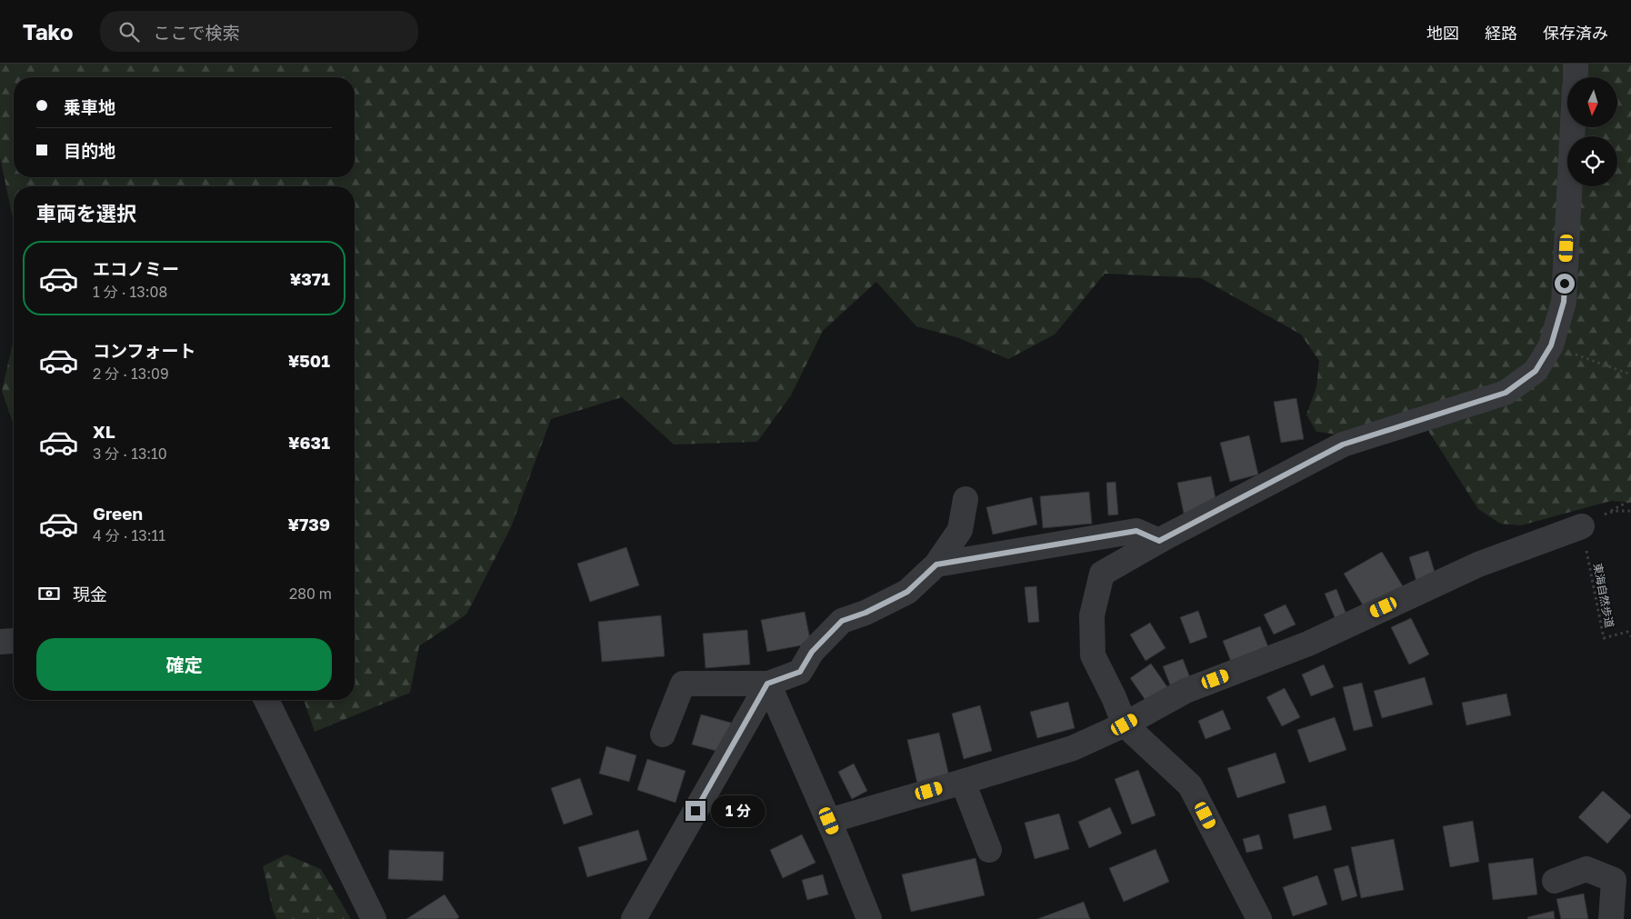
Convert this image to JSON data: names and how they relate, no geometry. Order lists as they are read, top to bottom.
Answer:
{
  "streets": {
    "path": ["東海自然歩道"]
  },
  "north": "bottom",
  "page": {
    "header": "Tako",
    "search": "ここで検索",
    "nav": ["地図", "経路", "保存済み"],
    "banner": ["乗車地", "目的地"],
    "heading": "車両を選択",
    "list": [
      {
        "name": "エコノミー",
        "note": "1 分 · 13:08",
        "value": "¥371"
      },
      {
        "name": "コンフォート",
        "note": "2 分 · 13:09",
        "value": "¥501"
      },
      {
        "name": "XL",
        "note": "3 分 · 13:10",
        "value": "¥631"
      },
      {
        "name": "Green",
        "note": "4 分 · 13:11",
        "value": "¥739"
      }
    ],
    "pay": ["現金", "280 m"],
    "buttons": "確定",
    "bubble": "1 分"
  }
}
